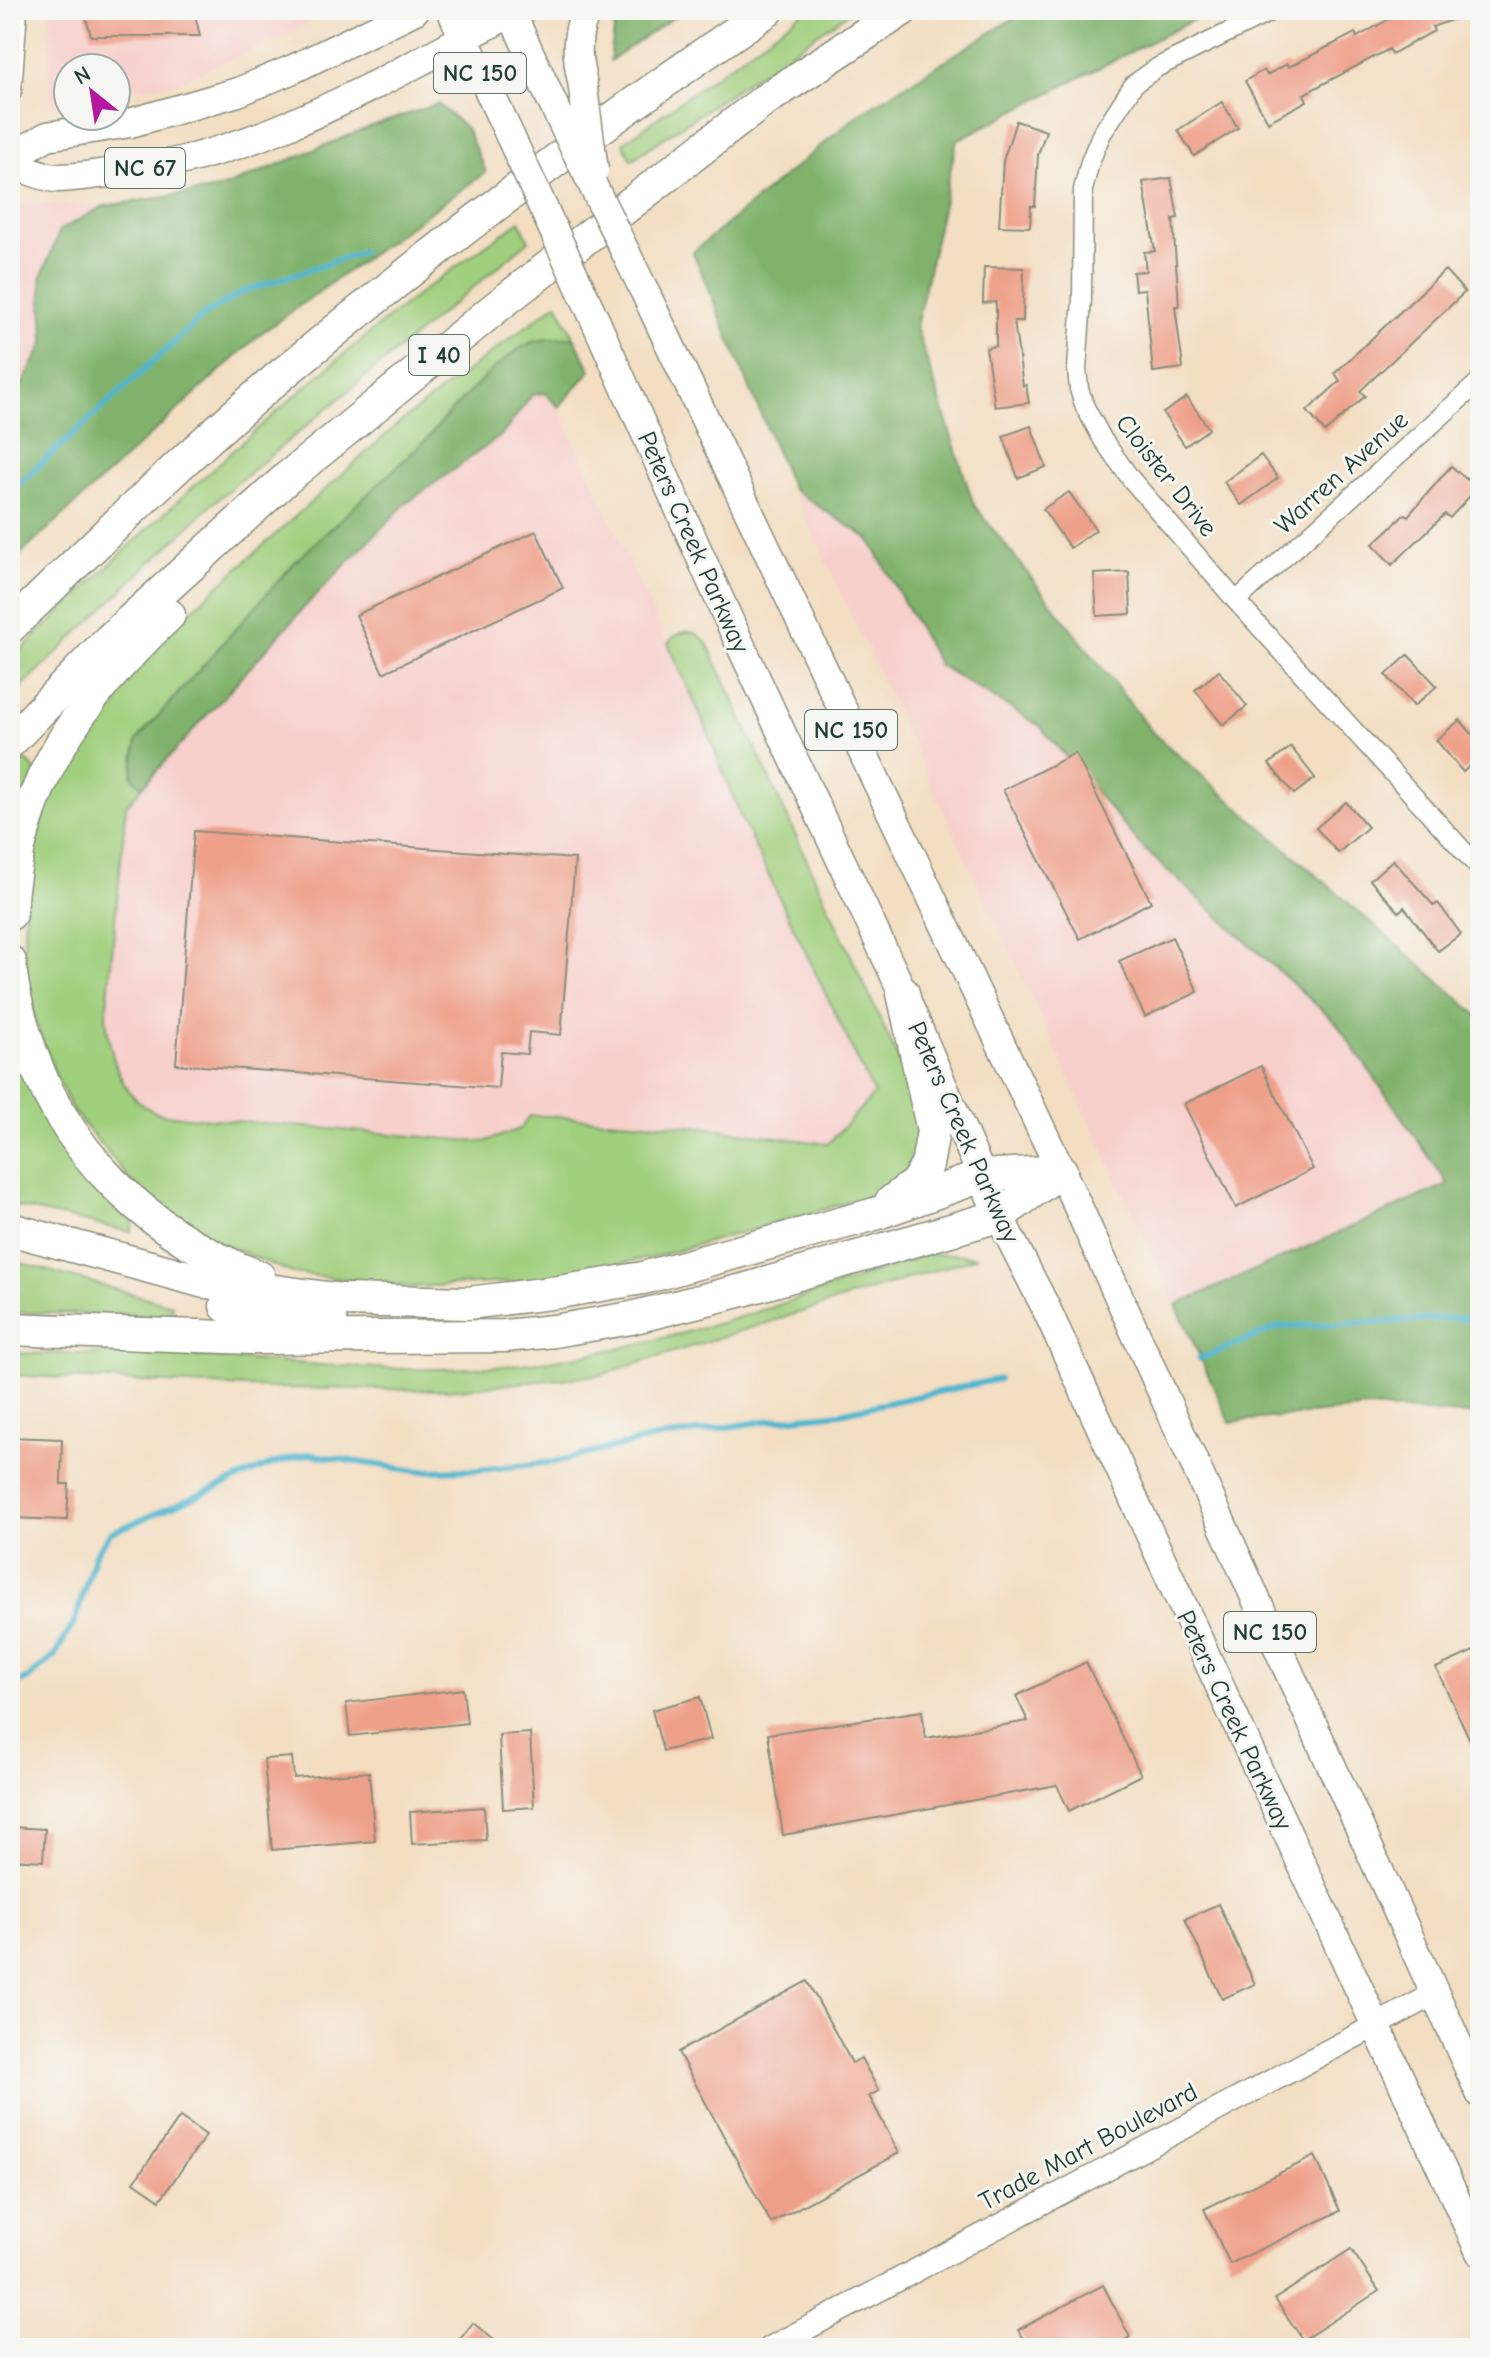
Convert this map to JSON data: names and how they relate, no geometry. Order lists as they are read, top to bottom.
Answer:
{
  "streets": {
    "highway": ["I 40"],
    "main road": ["NC 150", "NC 67", "Peters Creek Parkway"],
    "street": ["Warren Avenue", "Cloister Drive", "Trade Mart Boulevard"]
  },
  "crossings": [
    ["NC 150", "NC 67"],
    ["NC 150", "Trade Mart Boulevard"],
    ["NC 67", "Peters Creek Parkway"],
    ["Warren Avenue", "Cloister Drive"],
    ["Peters Creek Parkway", "Trade Mart Boulevard"]
  ],
  "north": "top left"
}
